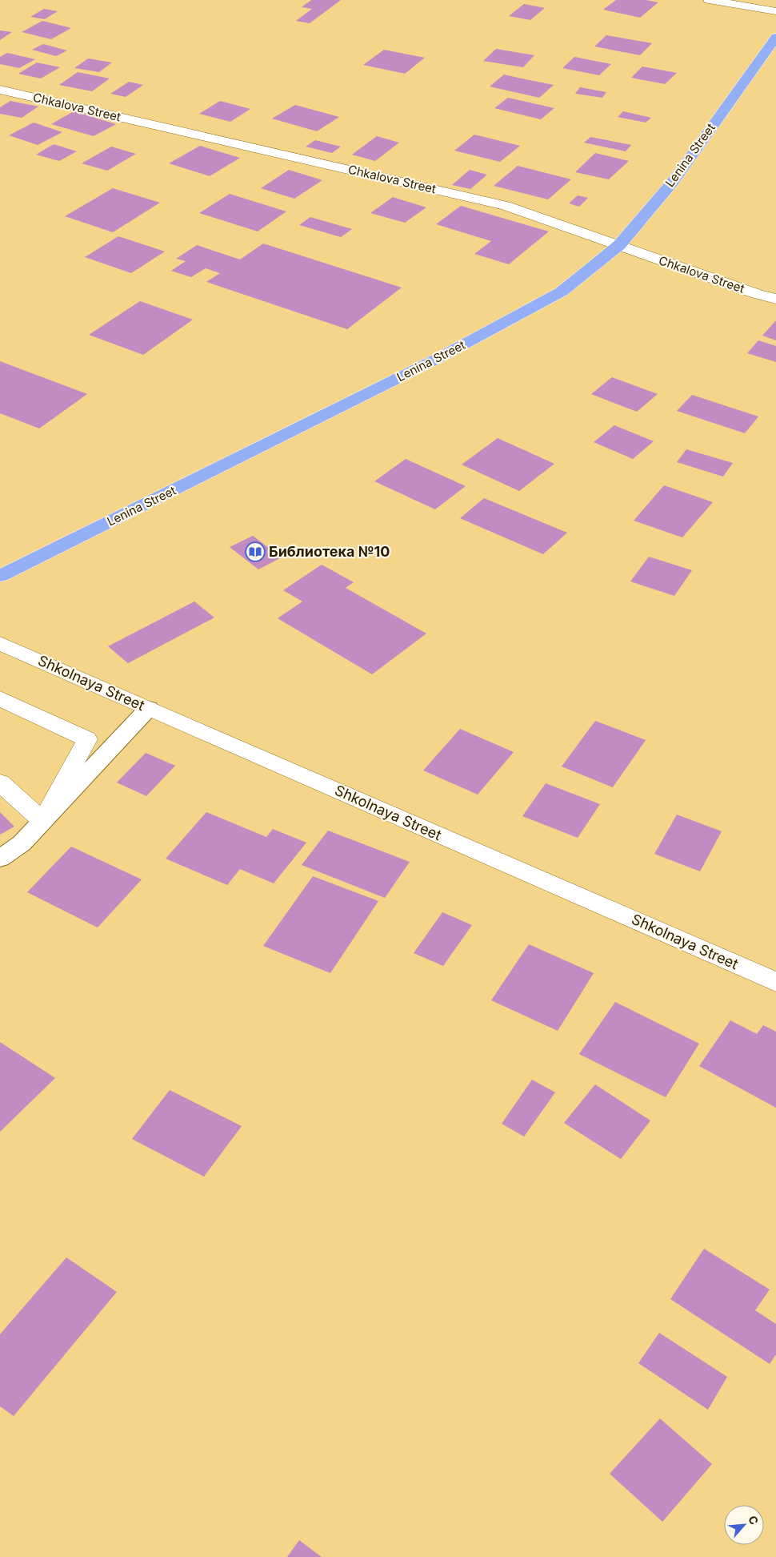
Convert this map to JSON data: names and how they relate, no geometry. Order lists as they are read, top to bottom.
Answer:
{
  "streets": {
    "highway": ["Lenina Street"],
    "street": ["Chkalova Street", "Shkolnaya Street"]
  },
  "crossings": [
    ["Chkalova Street", "Lenina Street"]
  ],
  "places": {
    "library": ["Библиотека №10"]
  },
  "north": "top right"
}
